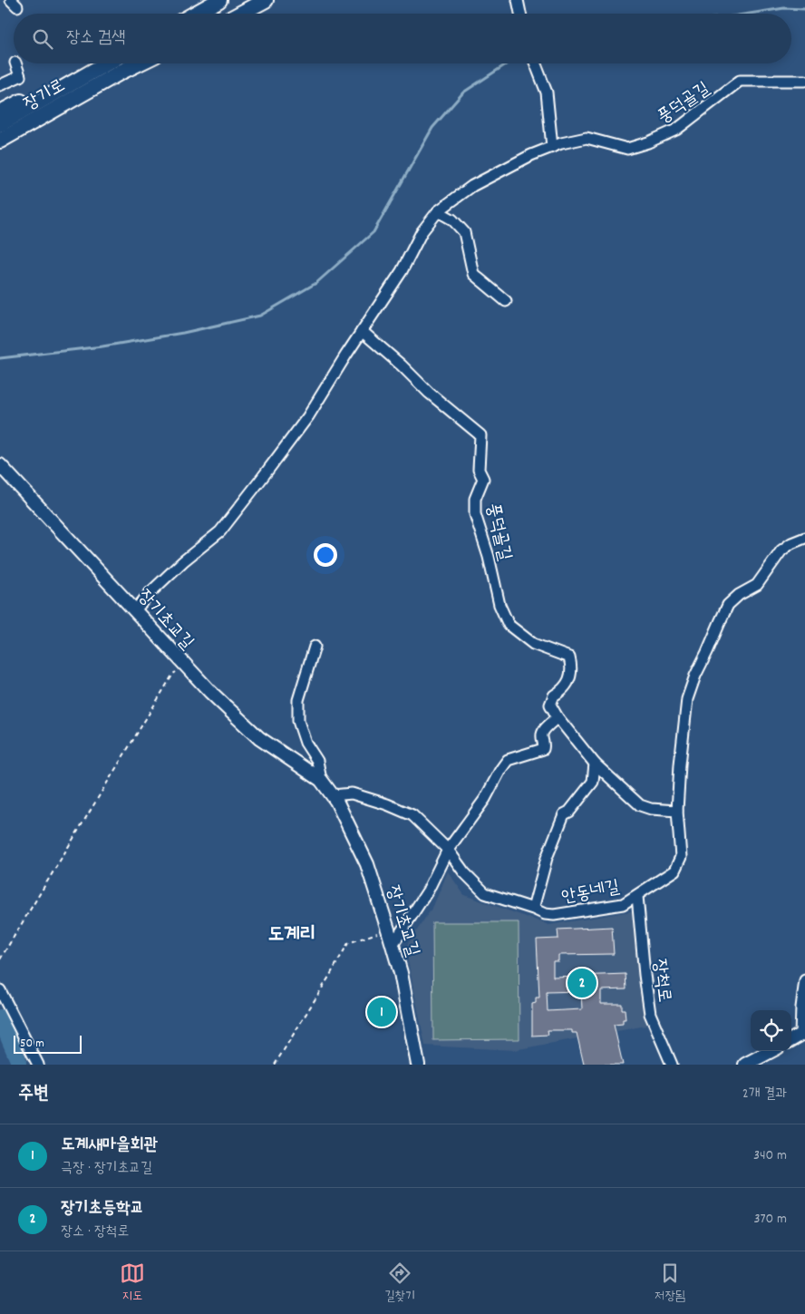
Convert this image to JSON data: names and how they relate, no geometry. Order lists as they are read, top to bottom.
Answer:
{
  "streets": {
    "highway": ["장기로"],
    "main road": ["장기초교길"],
    "street": ["풍덕골길", "안동네길", "장척로"]
  },
  "crossings": [
    ["풍덕골길", "장기초교길"],
    ["안동네길", "장척로"]
  ],
  "districts": ["도계리"],
  "scale_bar": "50 m",
  "page": {
    "search": "장소 검색",
    "pins": ["2", "1"],
    "scale": "50 m",
    "heading": ["주변", "2개 결과"],
    "list": [
      {
        "mark": "1",
        "name": "도계새마을회관",
        "note": "극장 · 장기초교길",
        "value": "340 m"
      },
      {
        "mark": "2",
        "name": "장기초등학교",
        "note": "장소 · 장척로",
        "value": "370 m"
      }
    ],
    "nav": ["지도", "길찾기", "저장됨"]
  }
}
